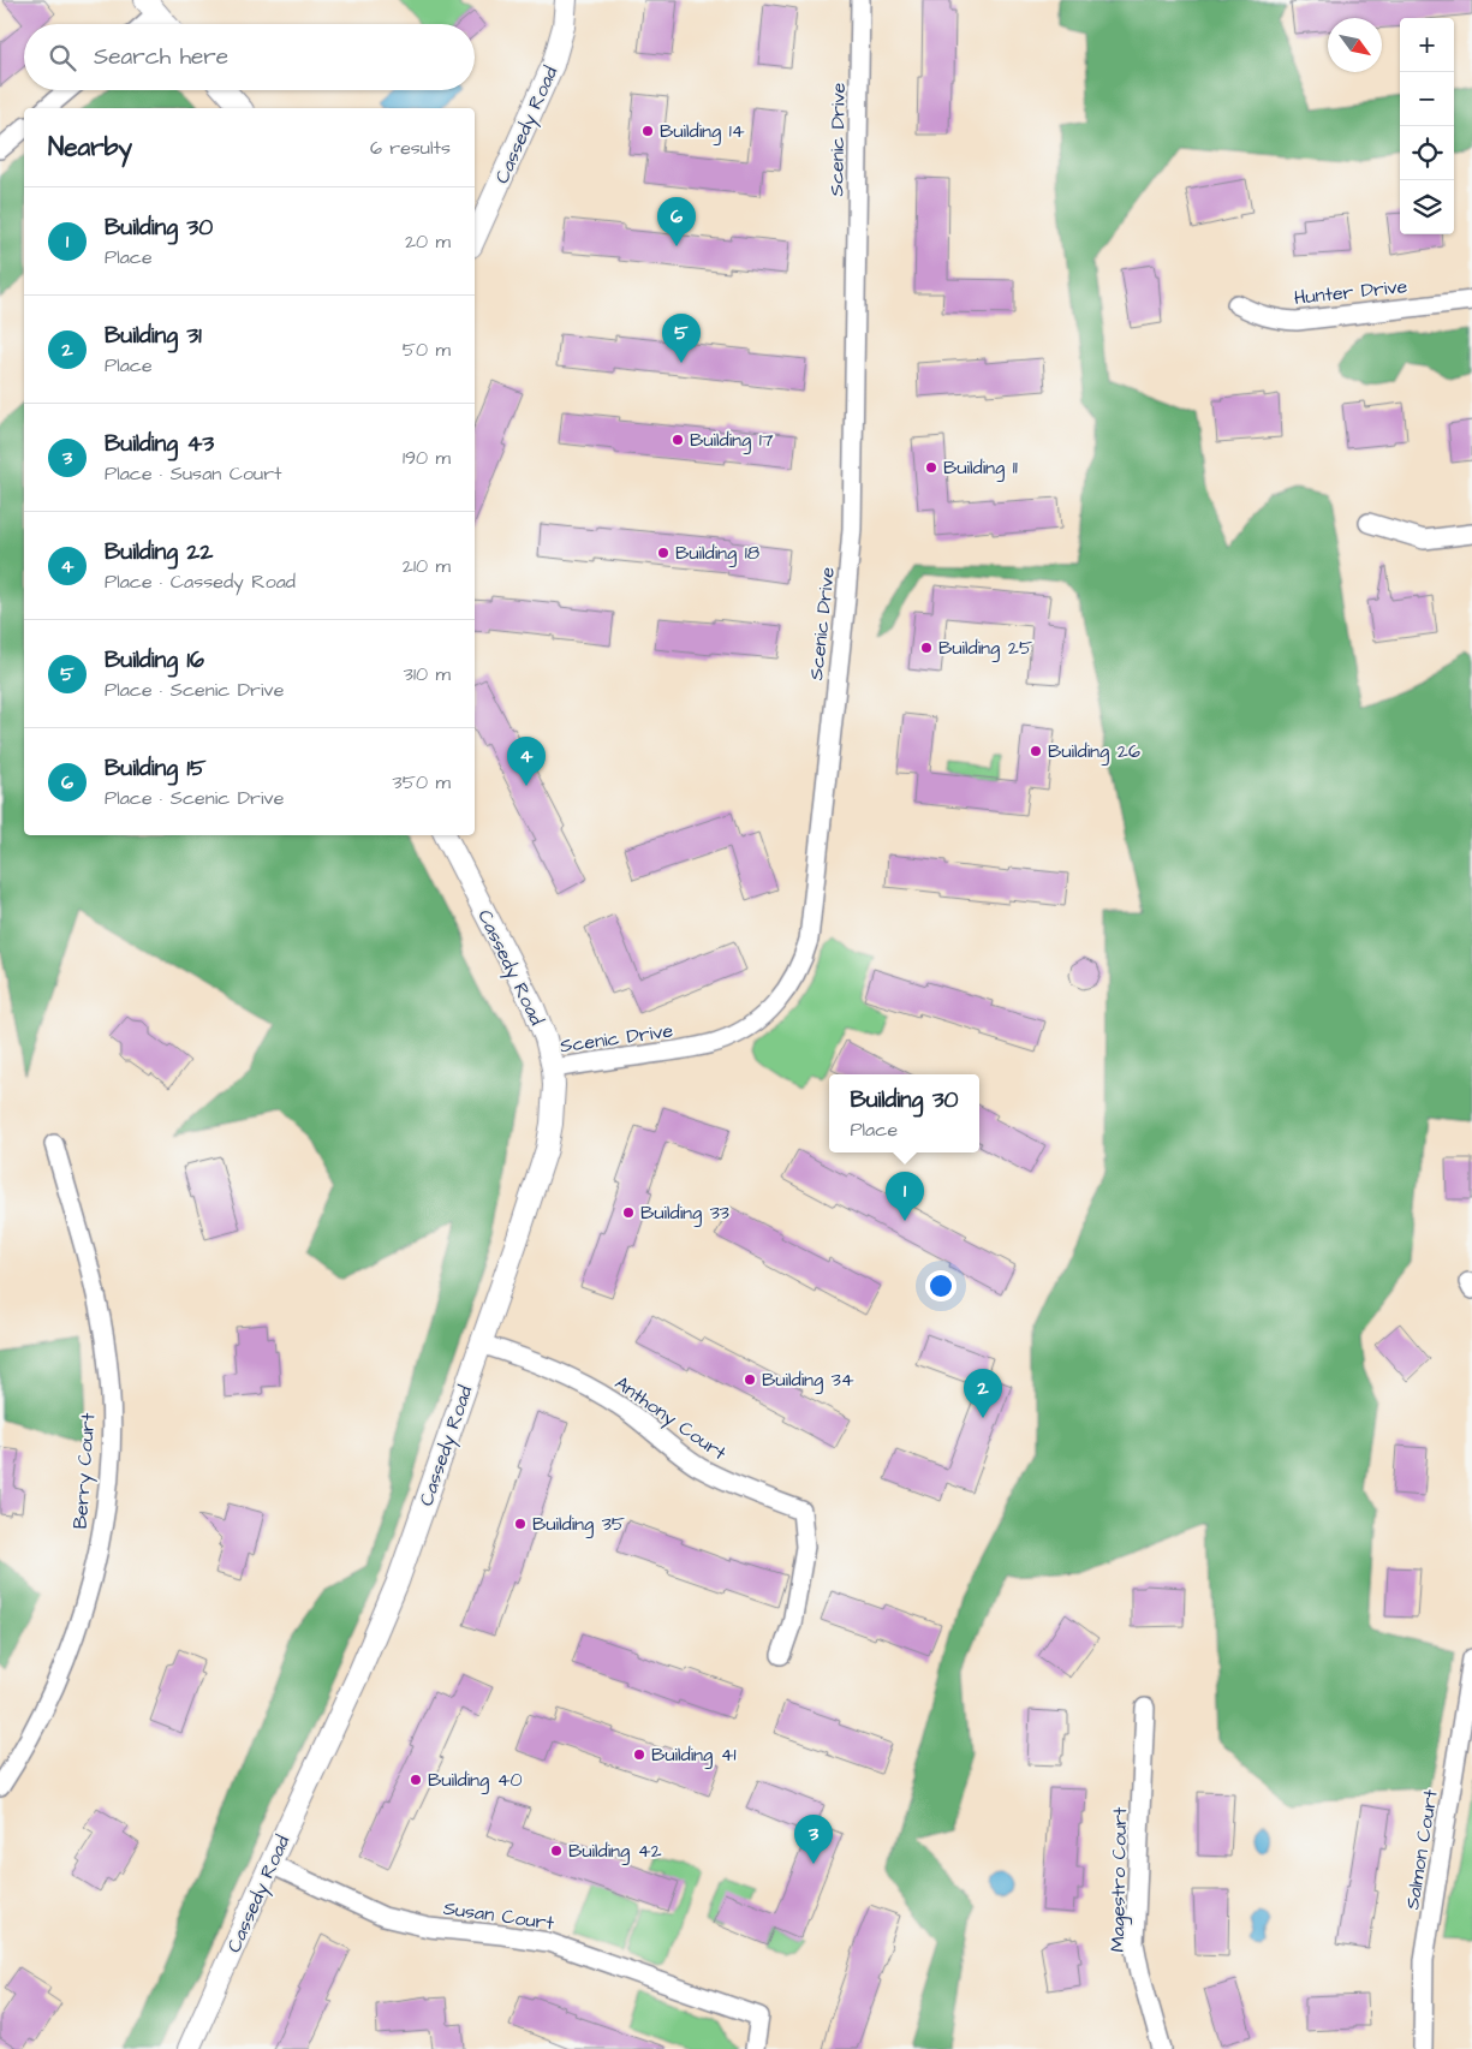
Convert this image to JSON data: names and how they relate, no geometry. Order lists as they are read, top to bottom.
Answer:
{
  "streets": {
    "street": [
      "Cassedy Road",
      "Scenic Drive",
      "Hunter Drive",
      "Anthony Court",
      "Berry Court",
      "Salmon Court",
      "Magestro Court",
      "Susan Court"
    ]
  },
  "crossings": [
    ["Cassedy Road", "Scenic Drive"],
    ["Cassedy Road", "Anthony Court"],
    ["Cassedy Road", "Susan Court"]
  ],
  "places": [
    "Building 14",
    "Building 17",
    "Building 11",
    "Building 18",
    "Building 25",
    "Building 26",
    "Building 33",
    "Building 34",
    "Building 35",
    "Building 41",
    "Building 40",
    "Building 42"
  ],
  "north": "bottom right",
  "page": {
    "map_buttons": ["+", "−"],
    "search": "Search here",
    "heading": ["Nearby", "6 results"],
    "list": [
      {
        "mark": "1",
        "name": "Building 30",
        "note": "Place",
        "value": "20 m"
      },
      {
        "mark": "2",
        "name": "Building 31",
        "note": "Place",
        "value": "50 m"
      },
      {
        "mark": "3",
        "name": "Building 43",
        "note": "Place · Susan Court",
        "value": "190 m"
      },
      {
        "mark": "4",
        "name": "Building 22",
        "note": "Place · Cassedy Road",
        "value": "210 m"
      },
      {
        "mark": "5",
        "name": "Building 16",
        "note": "Place · Scenic Drive",
        "value": "310 m"
      },
      {
        "mark": "6",
        "name": "Building 15",
        "note": "Place · Scenic Drive",
        "value": "350 m"
      }
    ],
    "pins": [
      "6",
      "5",
      "4",
      "1",
      "2",
      "3"
    ],
    "popup": ["Building 30", "Place"]
  }
}
